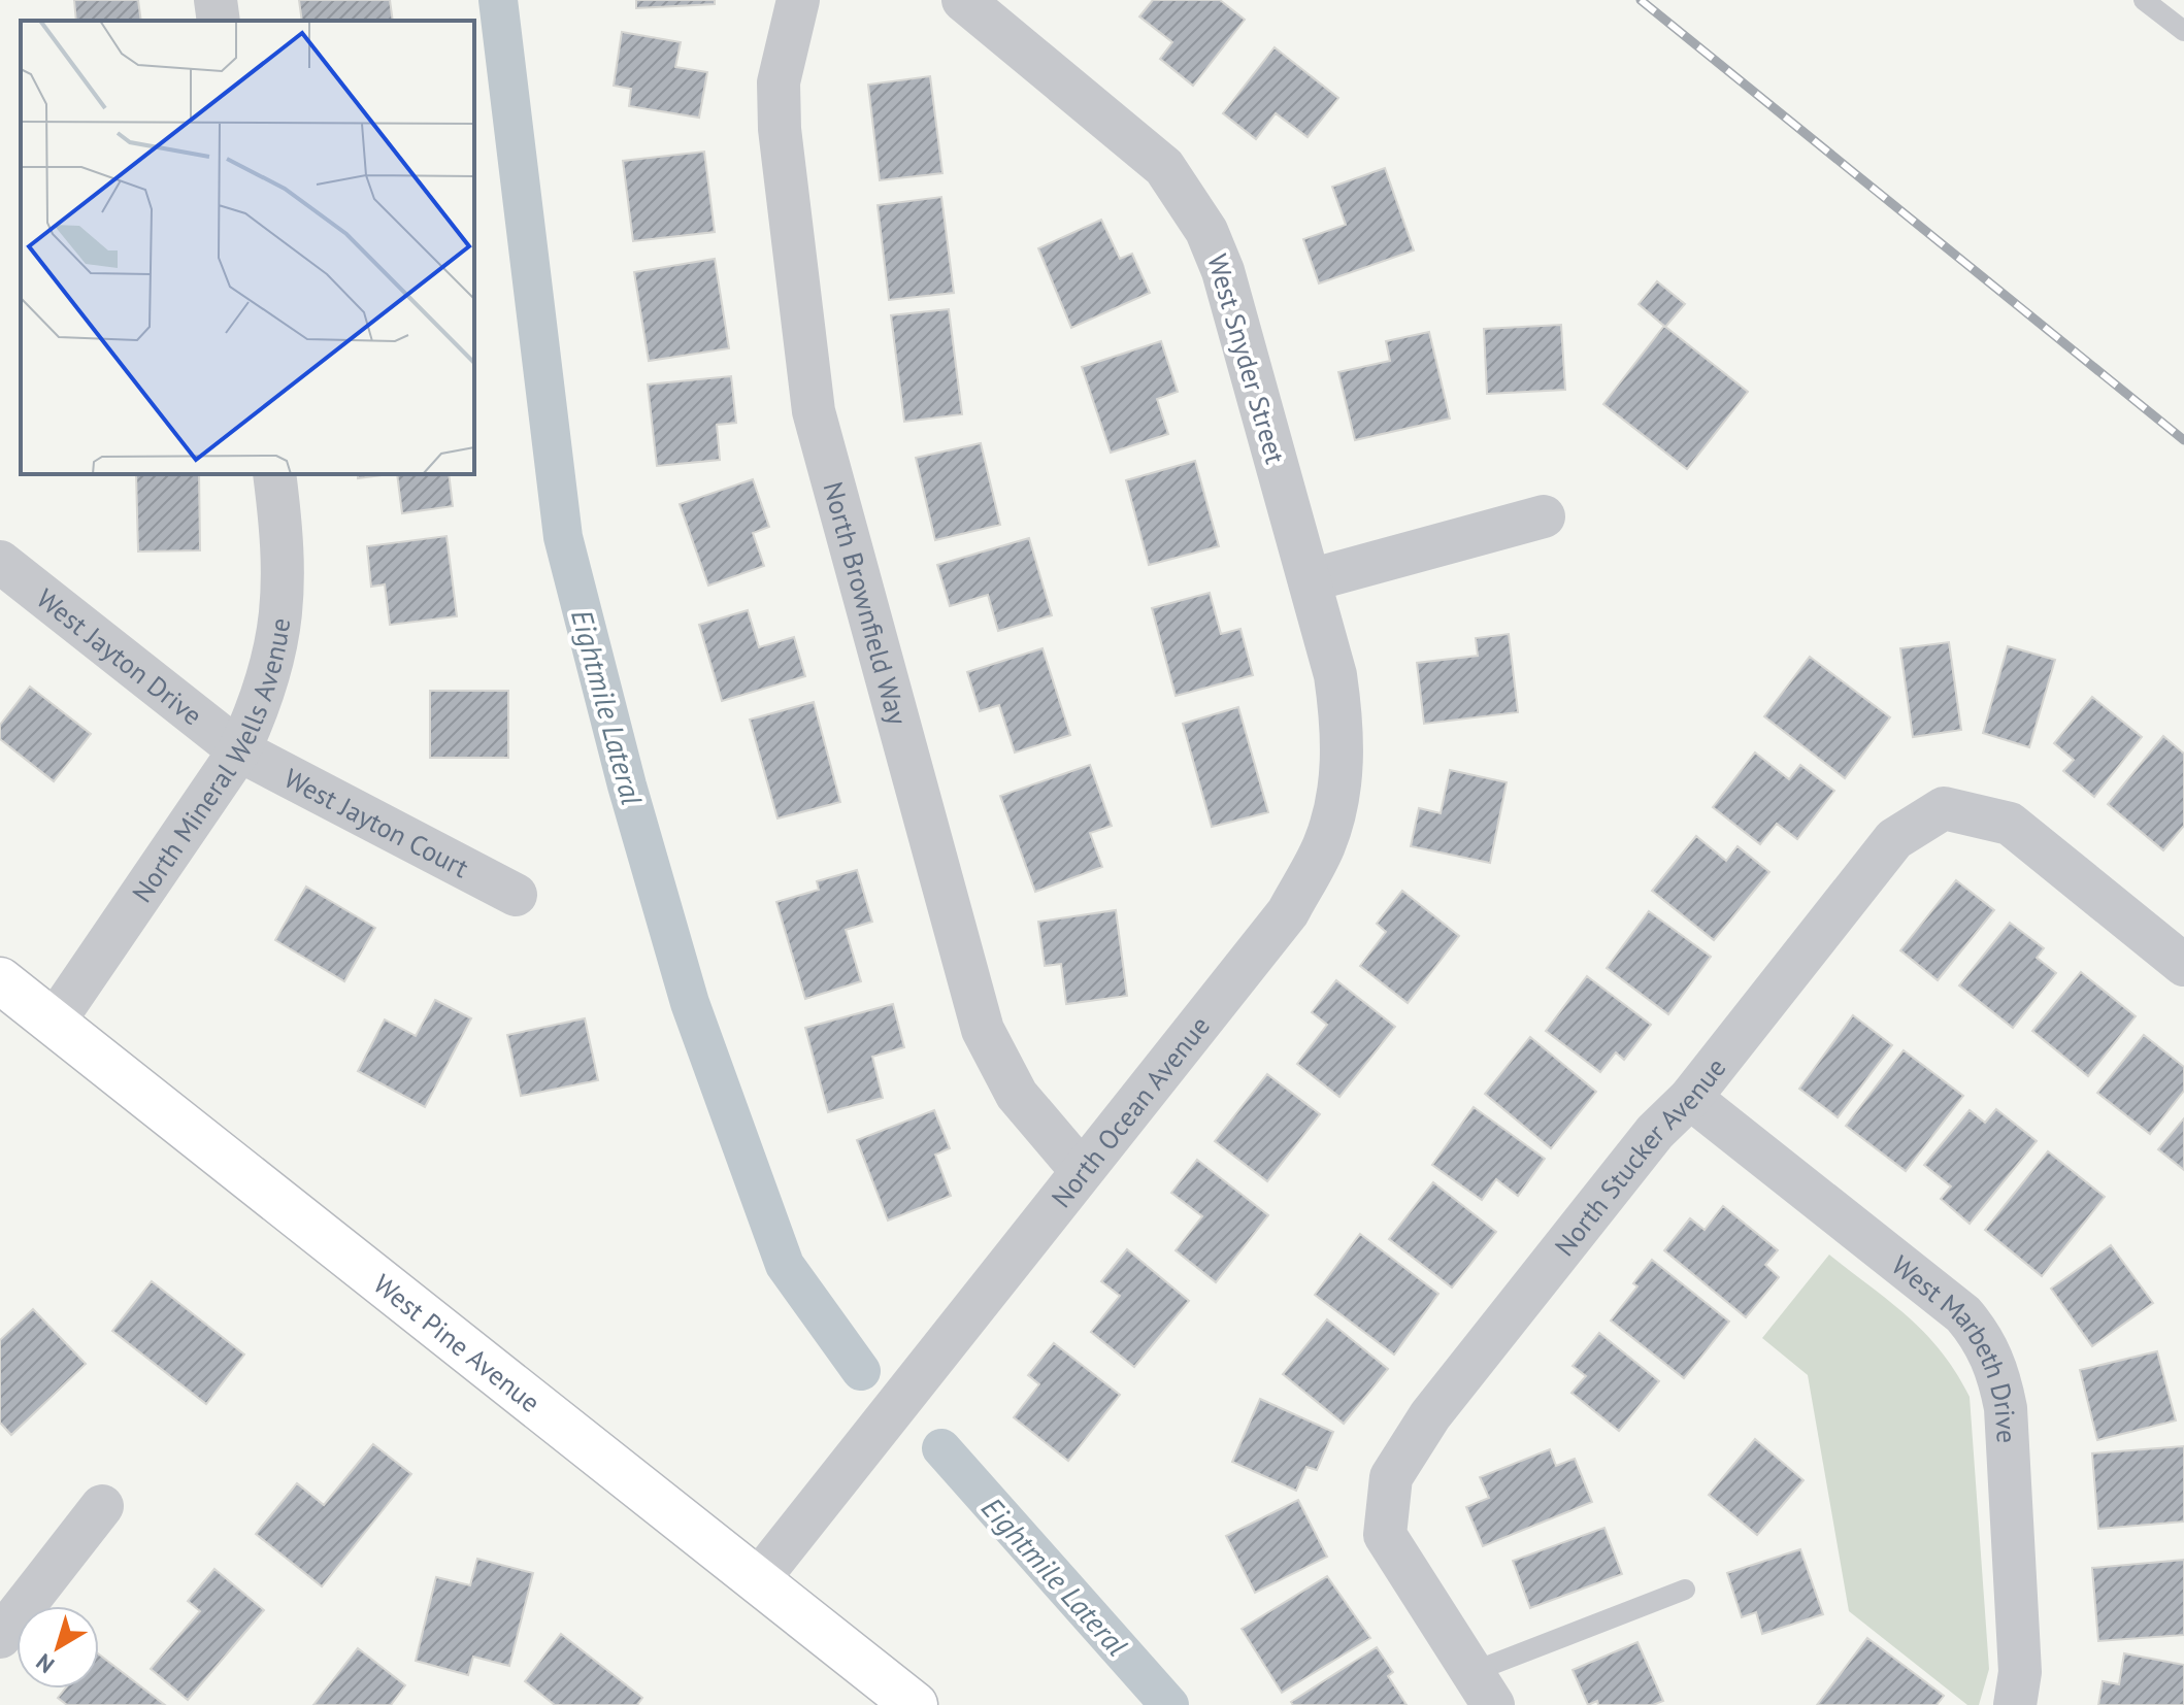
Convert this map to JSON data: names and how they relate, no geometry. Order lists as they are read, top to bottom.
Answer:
{
  "streets": {
    "street": [
      "West Snyder Street",
      "North Brownfield Way",
      "West Jayton Drive",
      "North Mineral Wells Avenue",
      "West Jayton Court",
      "North Ocean Avenue",
      "North Stucker Avenue",
      "West Pine Avenue",
      "West Marbeth Drive"
    ]
  },
  "crossings": [
    ["West Snyder Street", "North Ocean Avenue"],
    ["North Brownfield Way", "North Ocean Avenue"],
    ["West Jayton Drive", "North Mineral Wells Avenue"],
    ["West Jayton Drive", "West Jayton Court"],
    ["North Mineral Wells Avenue", "West Jayton Court"],
    ["North Mineral Wells Avenue", "West Pine Avenue"],
    ["North Ocean Avenue", "West Pine Avenue"],
    ["North Stucker Avenue", "West Marbeth Drive"]
  ],
  "water": ["Eightmile Lateral"],
  "north": "bottom left"
}
